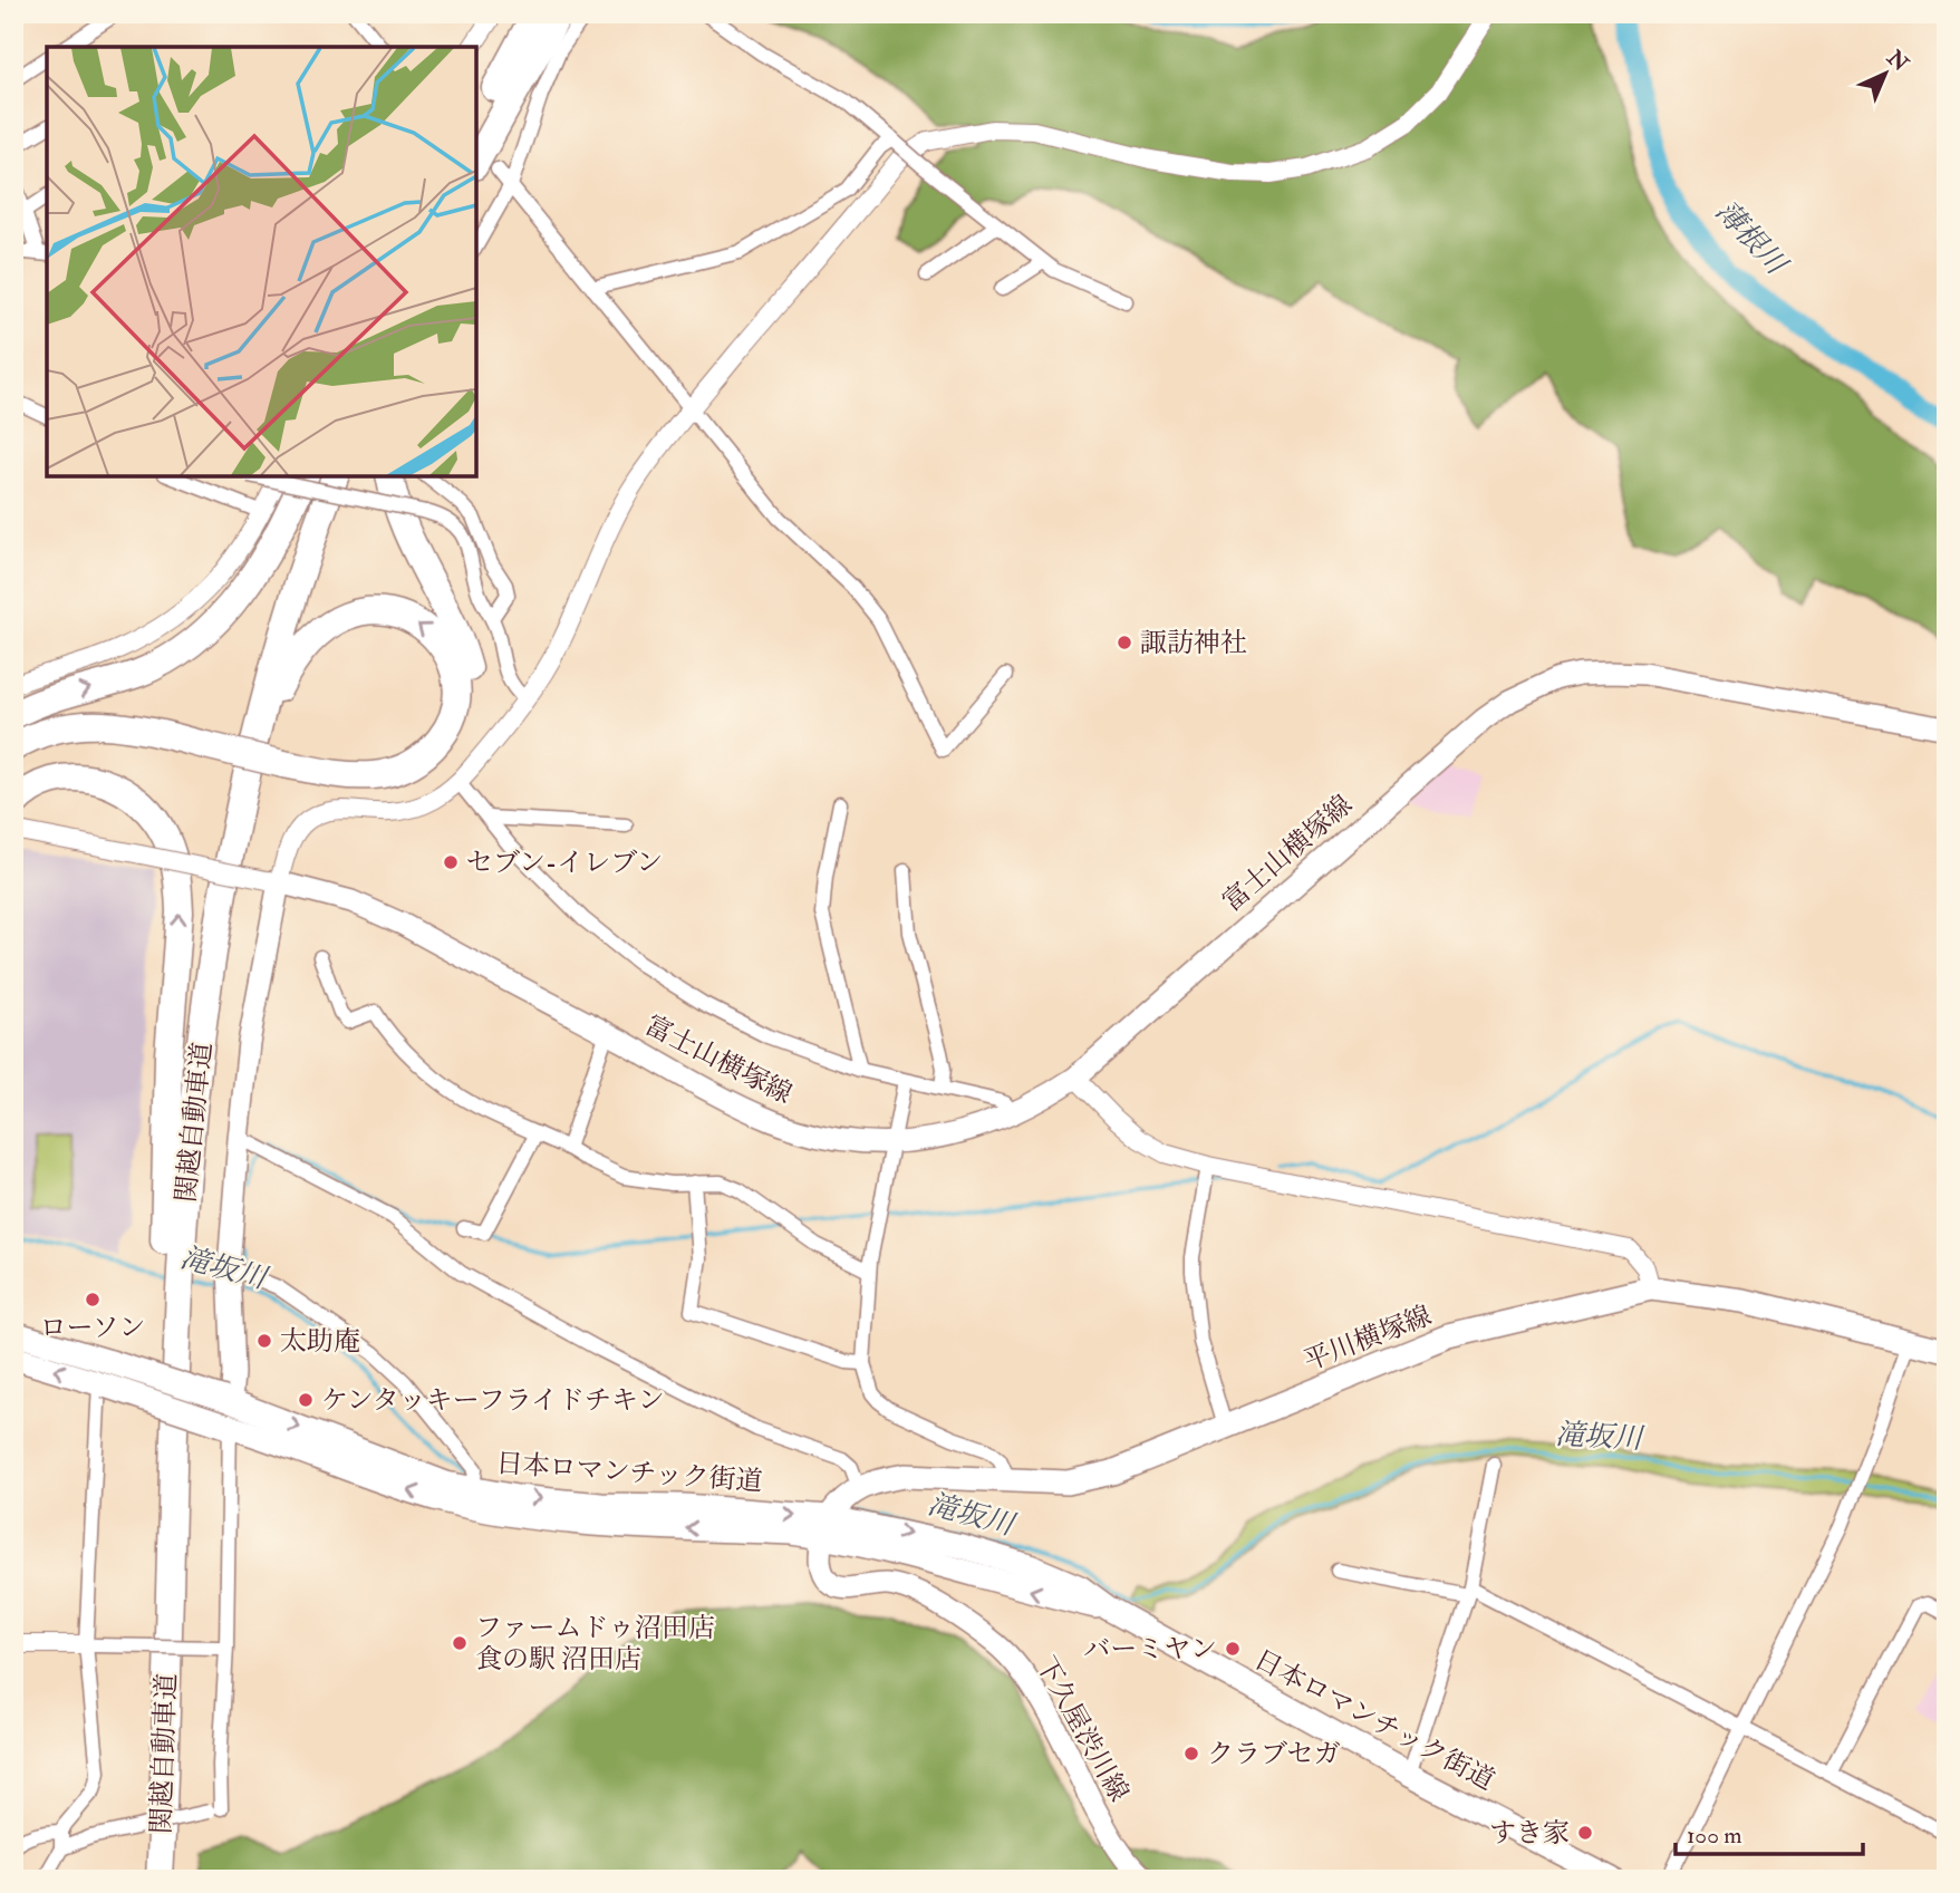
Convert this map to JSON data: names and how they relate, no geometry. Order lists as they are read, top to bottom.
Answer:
{
  "streets": {
    "highway": ["関越自動車道"],
    "main road": [
      "富士山横塚線",
      "平川横塚線",
      "日本ロマンチック街道",
      "下久屋渋川線"
    ]
  },
  "crossings": [
    ["平川横塚線", "日本ロマンチック街道"],
    ["平川横塚線", "下久屋渋川線"],
    ["日本ロマンチック街道", "下久屋渋川線"]
  ],
  "water": ["薄根川", "滝坂川"],
  "places": [
    "諏訪神社",
    "セブン-イレブン",
    "ローソン",
    "太助庵",
    "ケンタッキーフライドチキン",
    "ファームドゥ沼田店 食の駅 沼田店",
    "バーミヤン",
    "クラブセガ",
    "すき家"
  ],
  "scale_bar": "100 m",
  "north": "top right"
}
